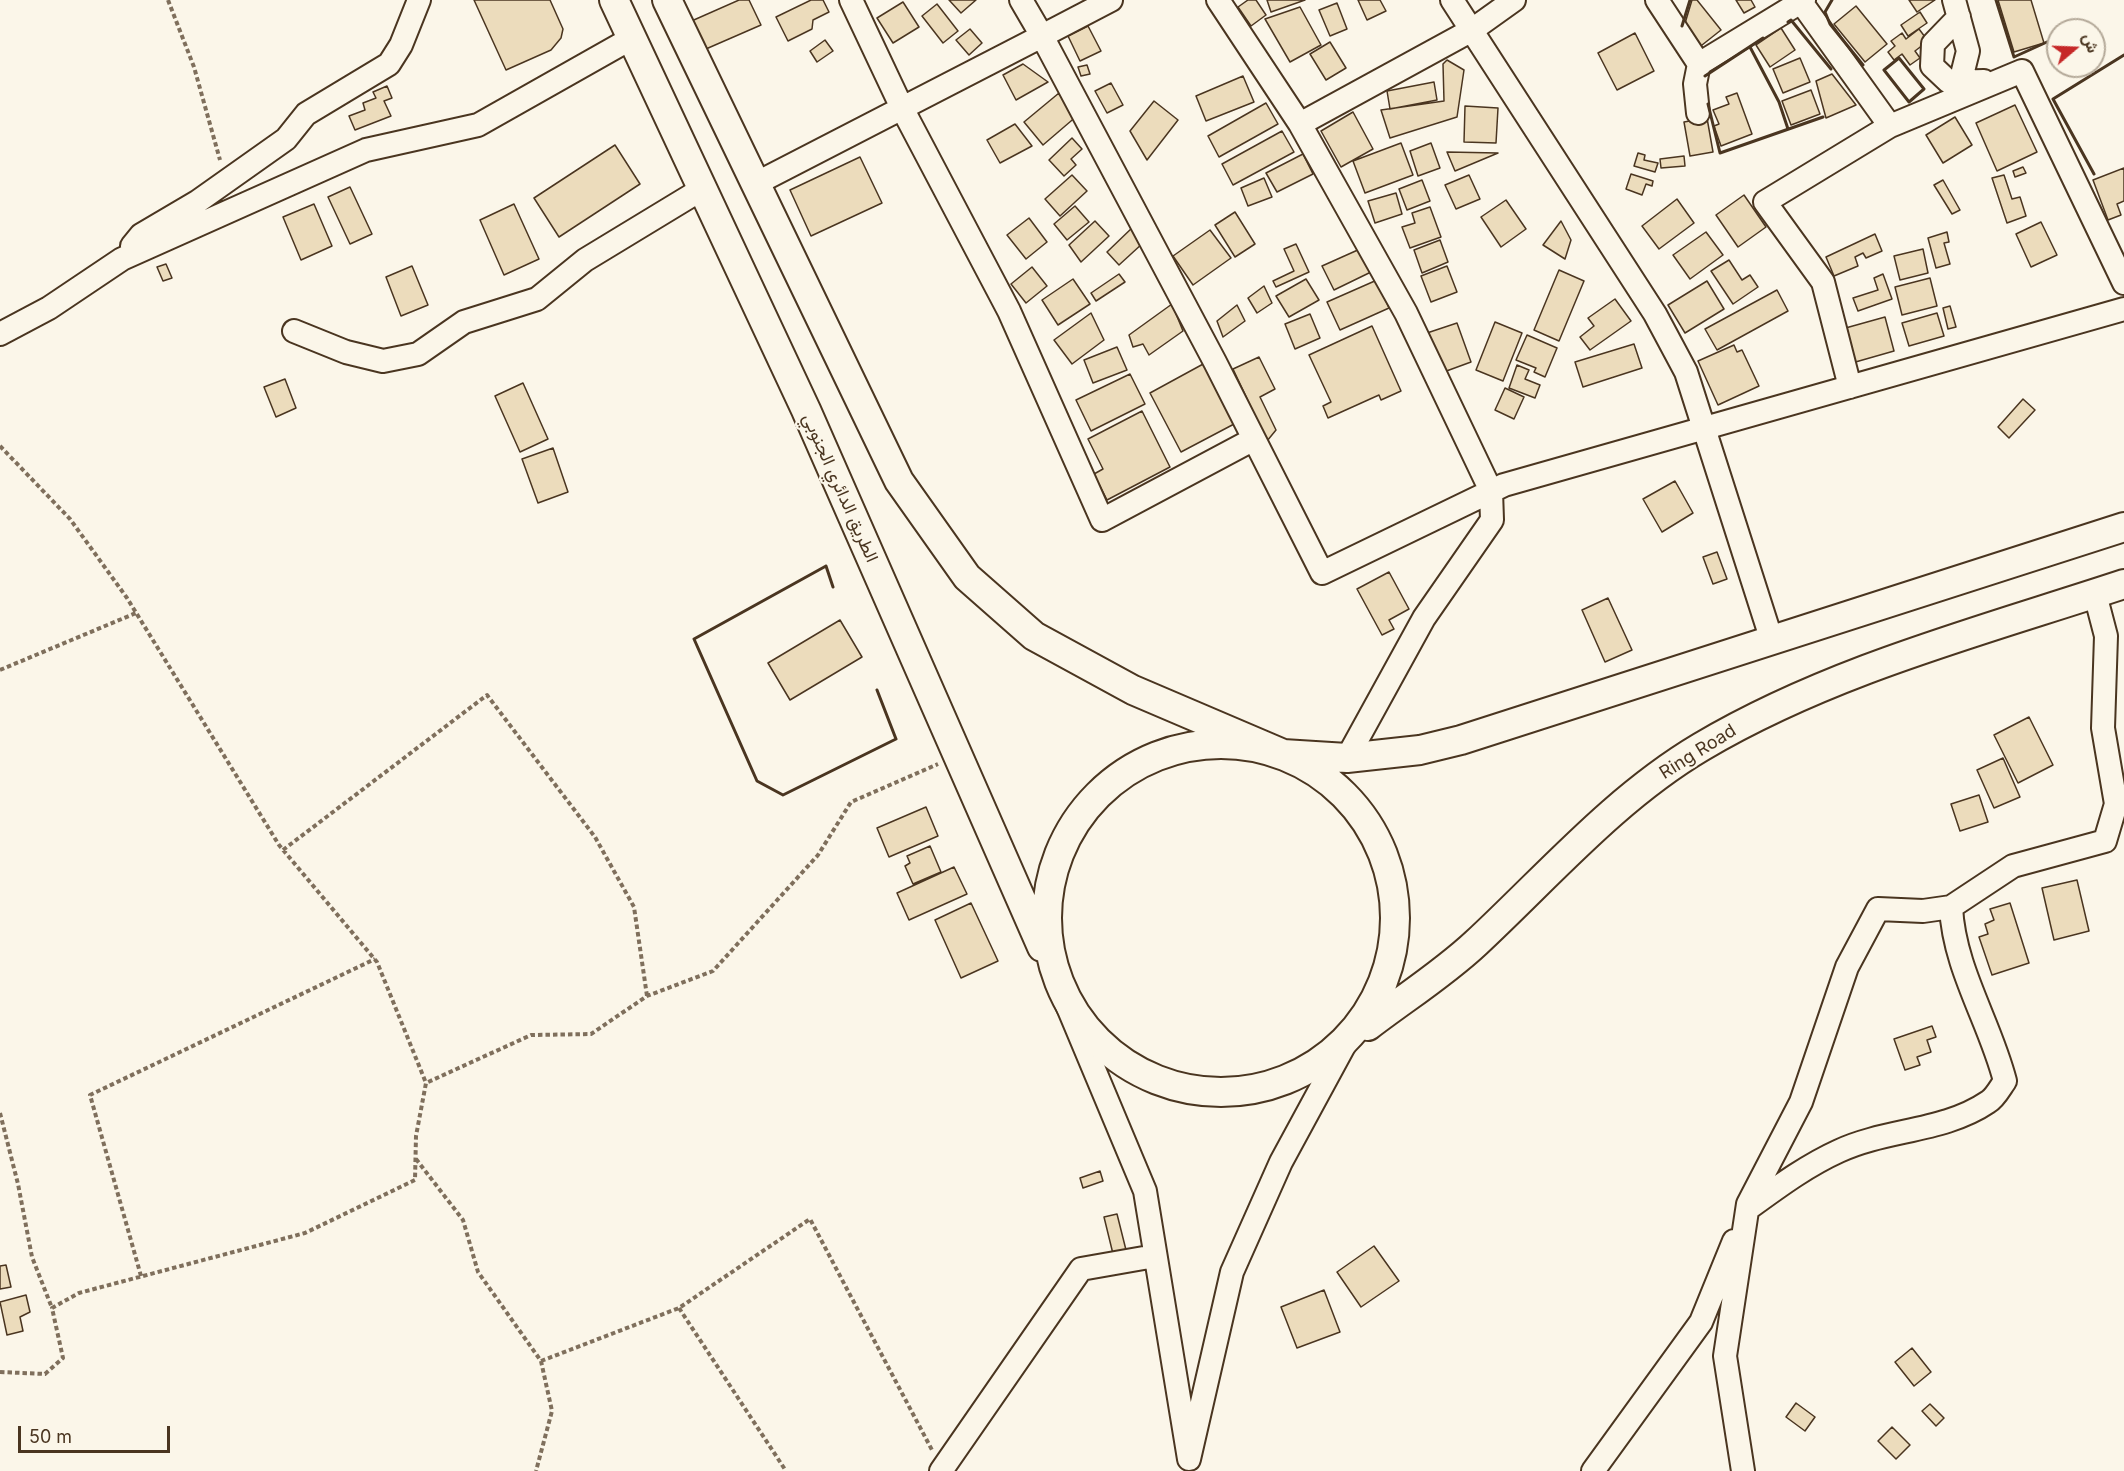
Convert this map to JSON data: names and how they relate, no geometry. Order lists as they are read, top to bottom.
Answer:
{
  "streets": {
    "main road": ["الطريق الدائري الجنوبي", "Ring Road"]
  },
  "crossings": [
    ["الطريق الدائري الجنوبي", "Ring Road"]
  ],
  "scale_bar": "50 m",
  "north": "right"
}
